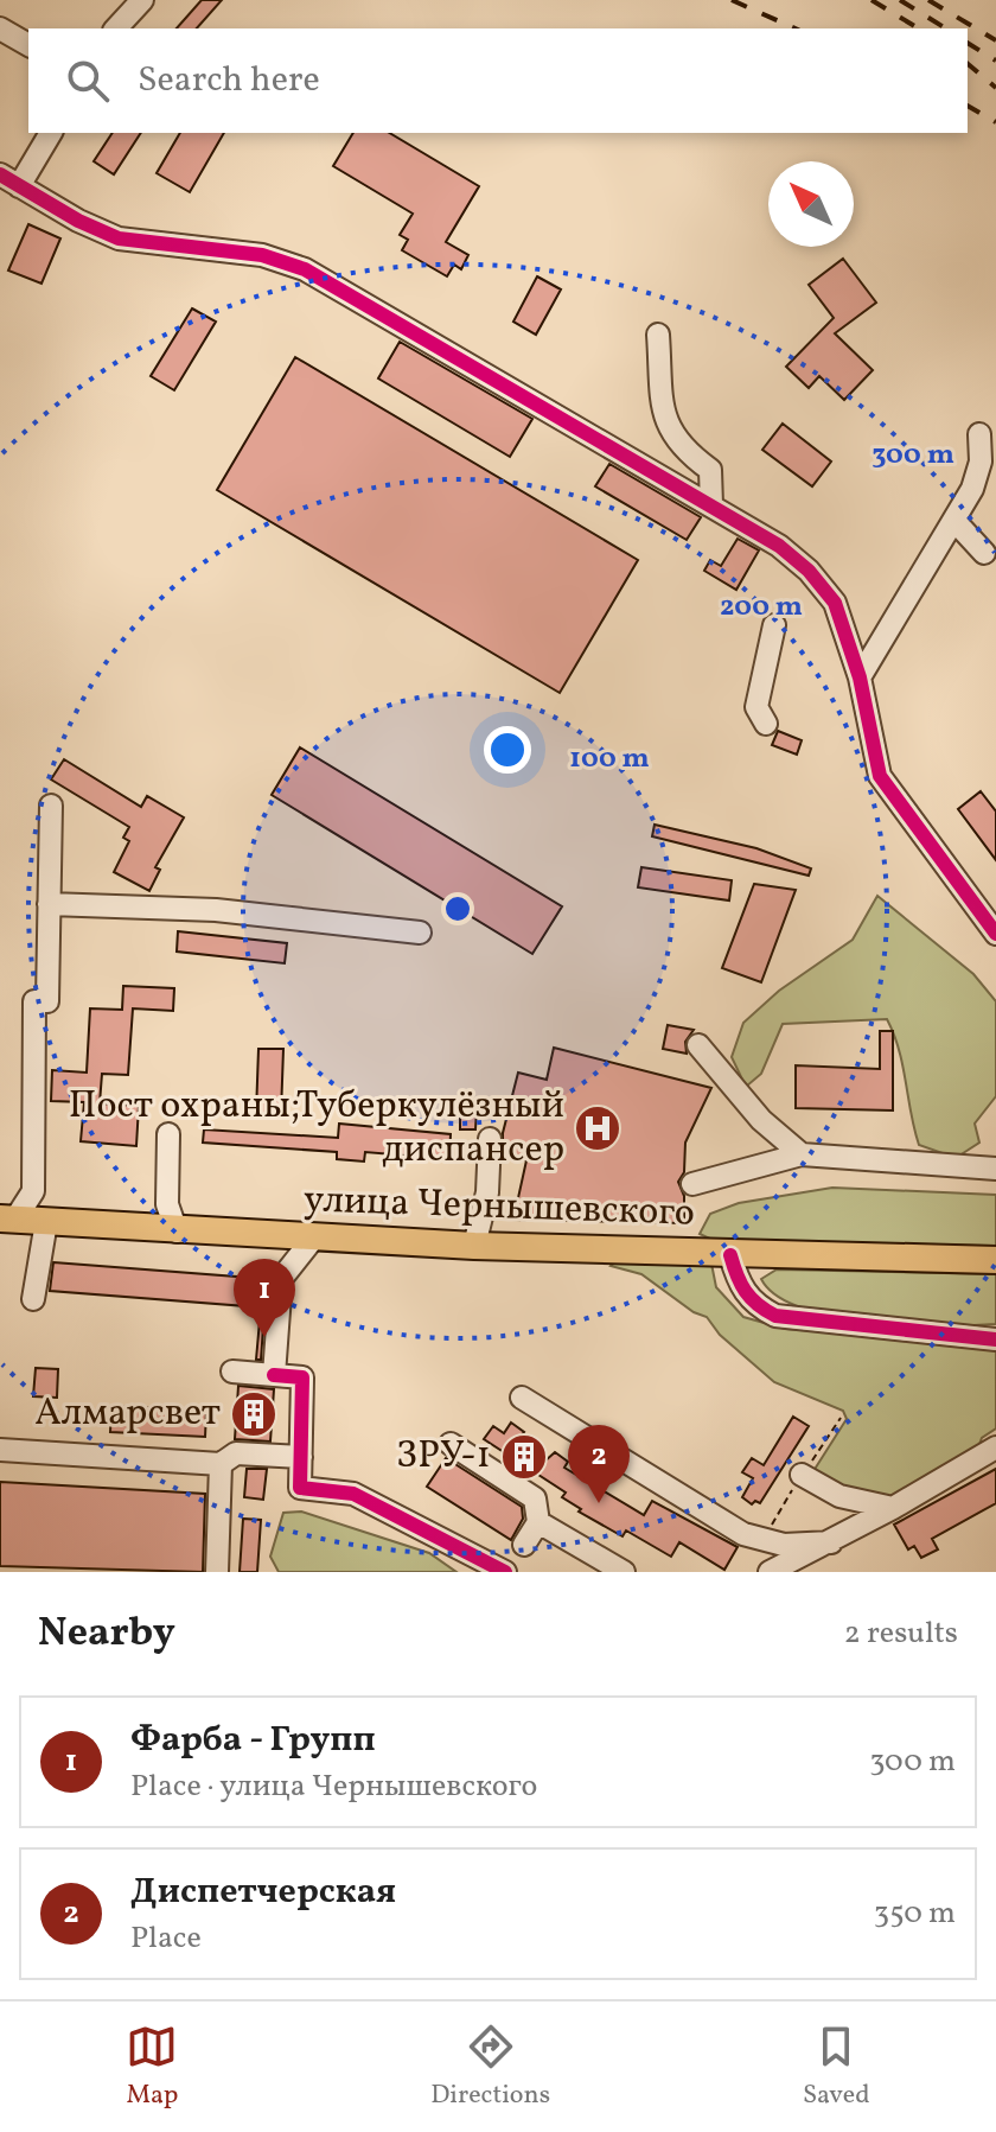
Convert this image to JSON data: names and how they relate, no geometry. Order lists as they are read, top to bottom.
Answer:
{
  "streets": {
    "main road": ["улица Чернышевского"]
  },
  "places": {
    "hospital": ["Пост охраны;Туберкулёзный диспансер"],
    "building": ["Алмарсвет", "ЗРУ-1"]
  },
  "north": "top left",
  "page": {
    "search": "Search here",
    "pins": ["1", "2"],
    "heading": ["Nearby", "2 results"],
    "list": [
      {
        "mark": "1",
        "name": "Фарба - Групп",
        "note": "Place · улица Чернышевского",
        "value": "300 m"
      },
      {
        "mark": "2",
        "name": "Диспетчерская",
        "note": "Place",
        "value": "350 m"
      }
    ],
    "nav": ["Map", "Directions", "Saved"]
  },
  "rings": ["300 m", "200 m", "100 m"]
}
